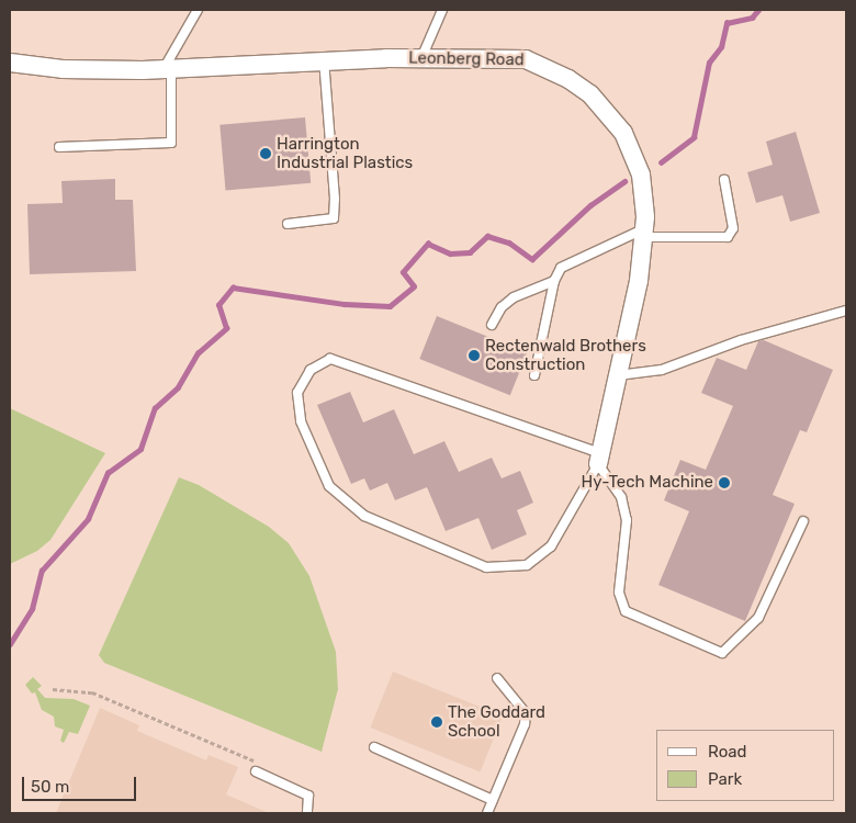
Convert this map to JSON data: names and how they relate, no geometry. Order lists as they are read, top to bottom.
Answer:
{
  "streets": {
    "street": ["Leonberg Road"]
  },
  "places": [
    "Harrington Industrial Plastics",
    "Rectenwald Brothers Construction",
    "Hy-Tech Machine",
    "The Goddard School"
  ],
  "legend": ["Road", "Park"],
  "scale_bar": "50 m"
}
